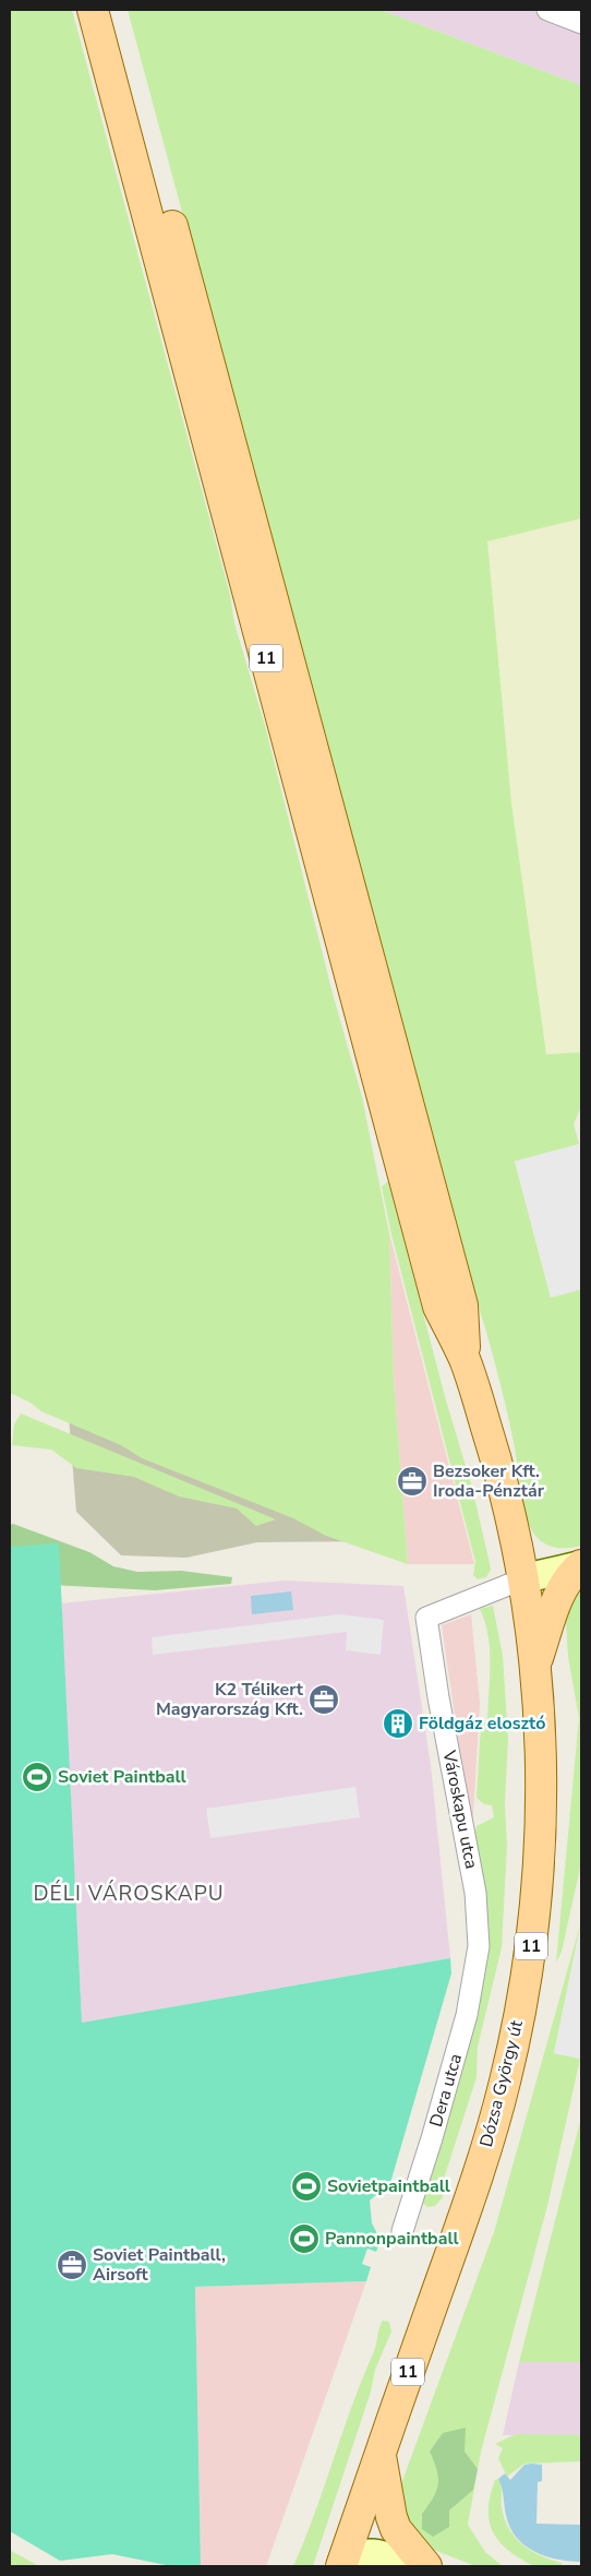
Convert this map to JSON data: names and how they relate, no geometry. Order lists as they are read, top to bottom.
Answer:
{
  "streets": {
    "main road": ["11", "Dózsa György út"],
    "street": ["Városkapu utca", "Dera utca"]
  },
  "crossings": [
    ["11", "Városkapu utca"],
    ["11", "Dózsa György út"],
    ["Városkapu utca", "Dózsa György út"],
    ["Városkapu utca", "Dera utca"]
  ],
  "districts": ["DÉLI VÁROSKAPU"],
  "places": {
    "office": ["Bezsoker Kft. Iroda-Pénztár", "K2 Télikert Magyarország Kft.", "Soviet Paintball, Airsoft"],
    "building": ["Földgáz elosztó"],
    "sports": ["Soviet Paintball", "Sovietpaintball", "Pannonpaintball"]
  }
}
